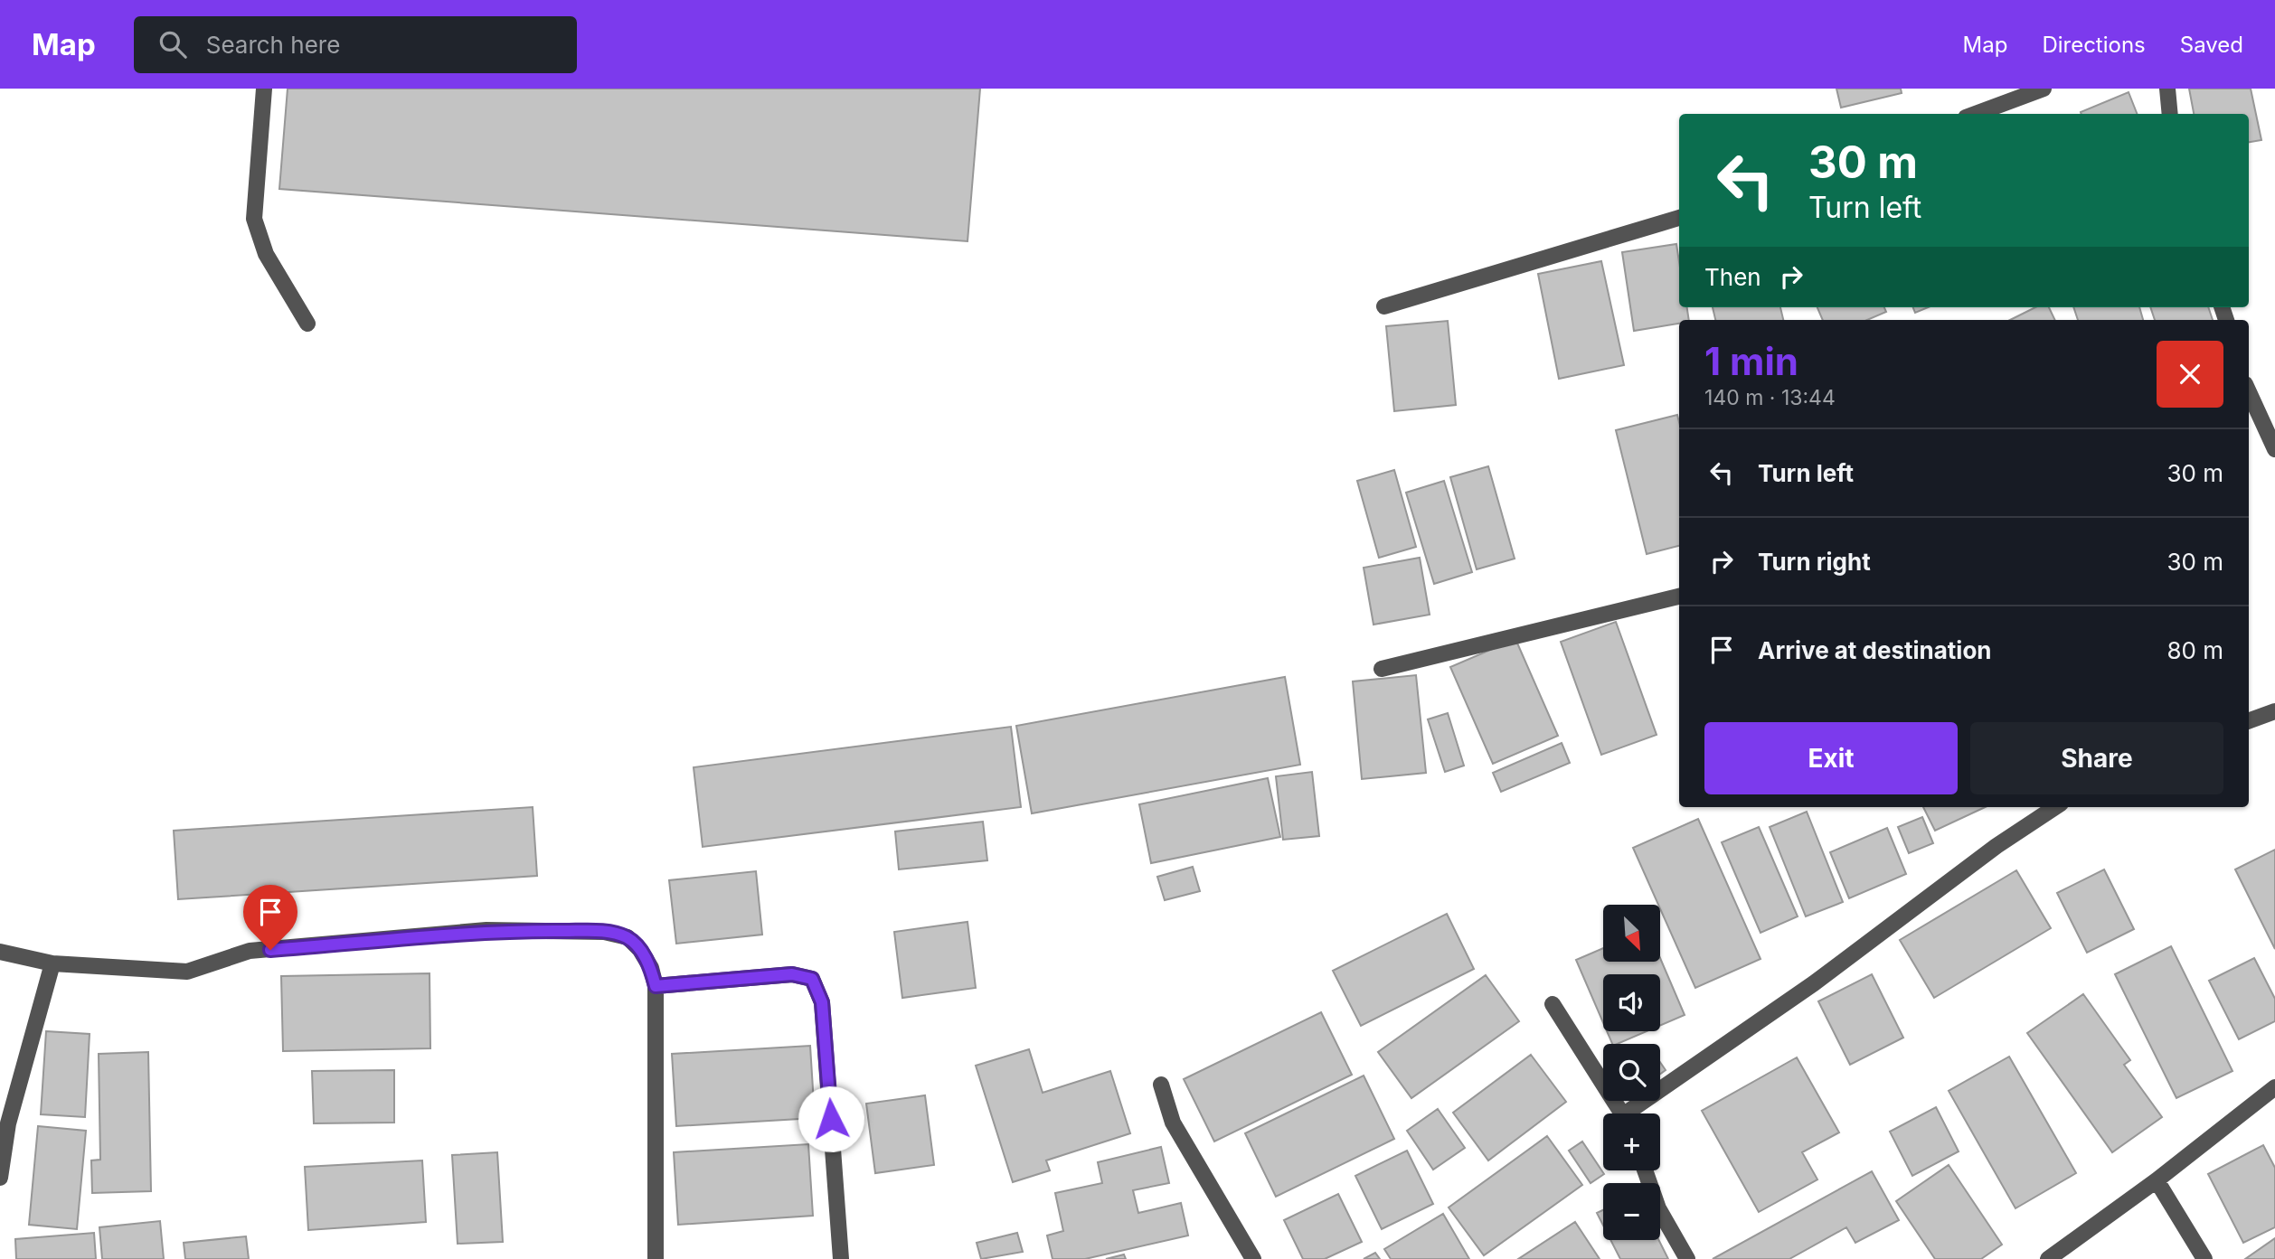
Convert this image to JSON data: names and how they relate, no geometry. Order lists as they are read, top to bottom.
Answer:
{
  "north": "bottom right",
  "page": {
    "header": "Map",
    "search": "Search here",
    "nav": ["Map", "Directions", "Saved"],
    "turn": ["30 m", "Turn left"],
    "then": "Then",
    "heading": ["1 min", "140 m · 13:44"],
    "list": [
      {
        "name": "Turn left",
        "value": "30 m"
      },
      {
        "name": "Turn right",
        "value": "30 m"
      },
      {
        "name": "Arrive at destination",
        "value": "80 m"
      }
    ],
    "buttons": ["Exit", "Share"],
    "map_buttons": ["+", "−"]
  }
}
